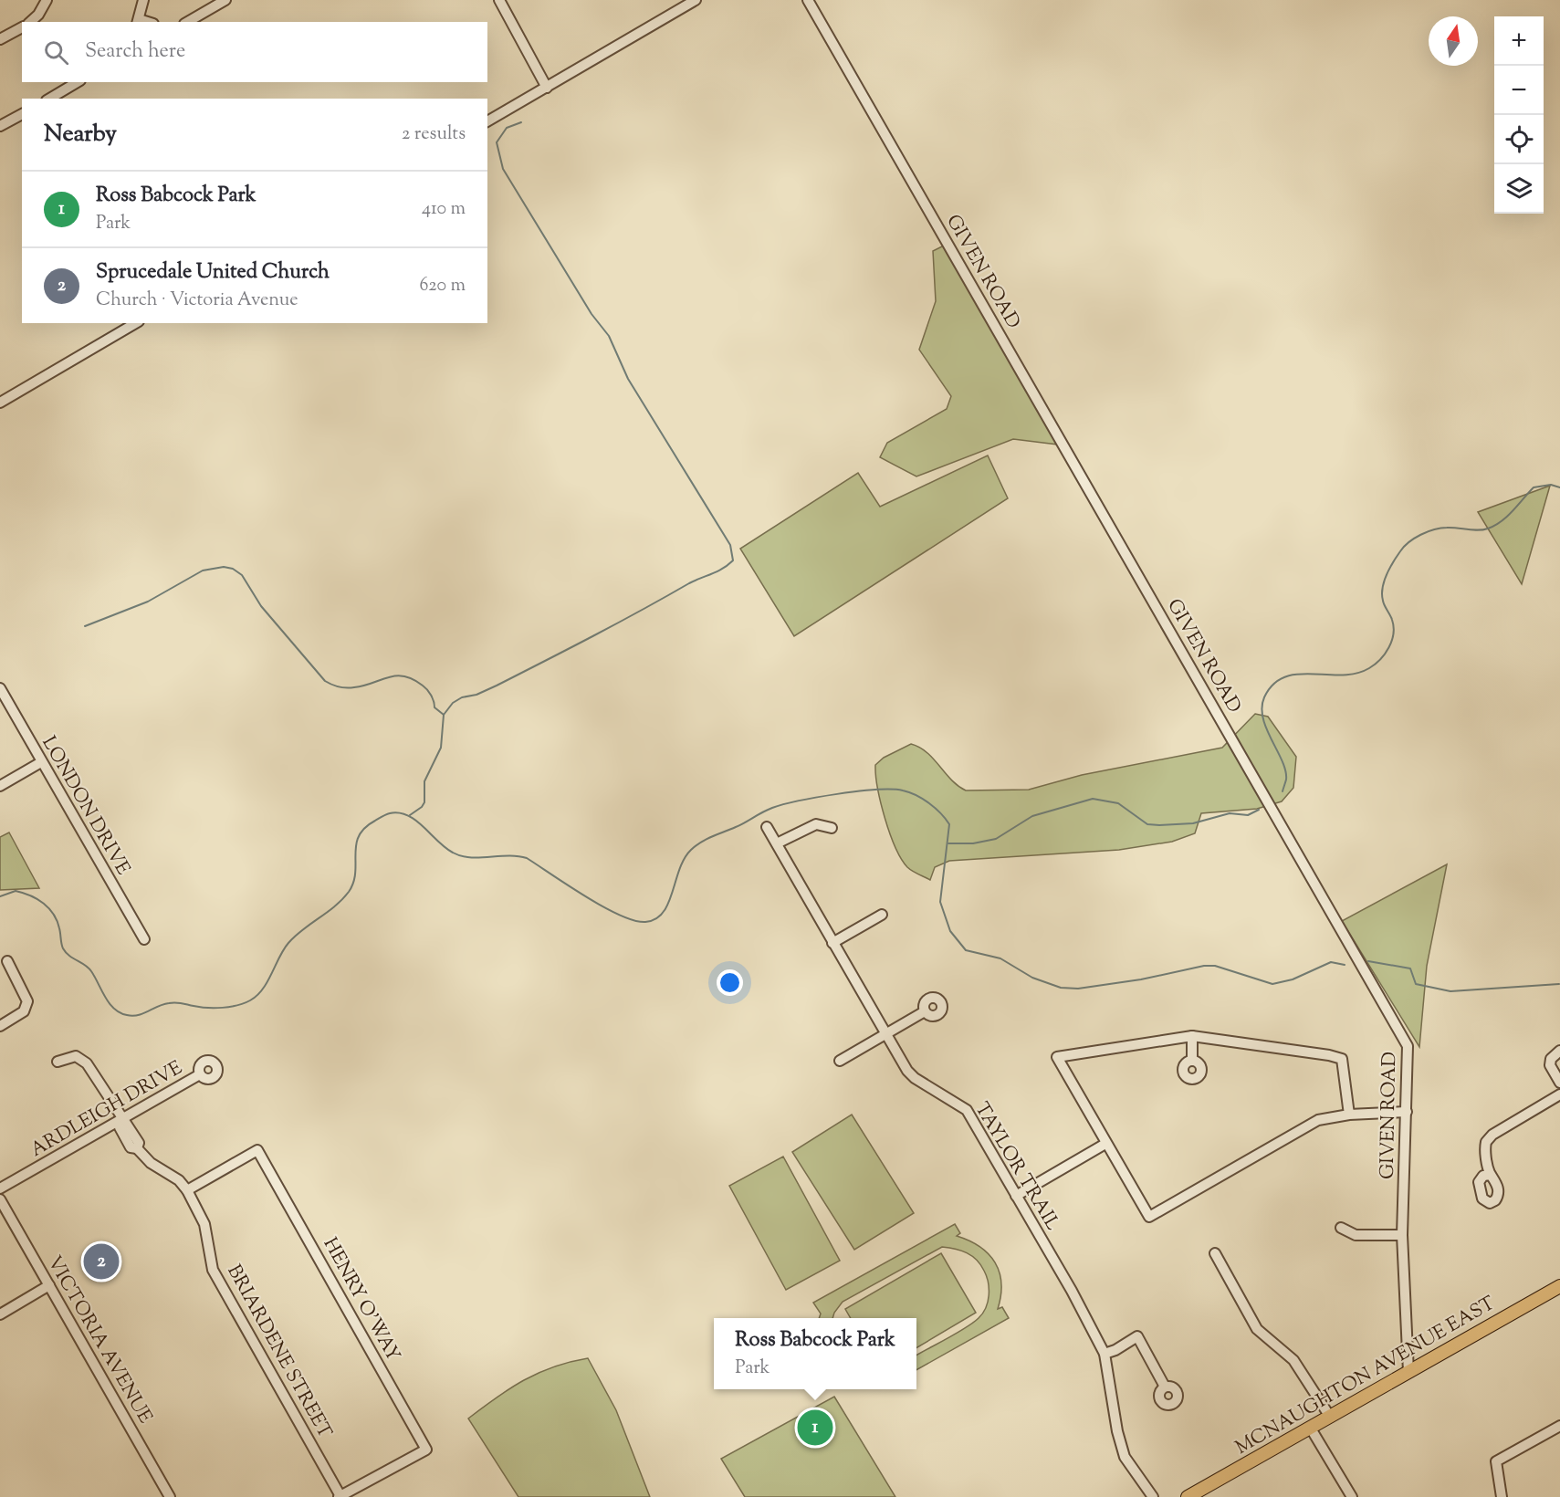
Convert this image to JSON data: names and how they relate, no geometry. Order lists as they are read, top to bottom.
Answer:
{
  "streets": {
    "main road": ["MCNAUGHTON AVENUE EAST"],
    "street": [
      "GIVEN ROAD",
      "LONDON DRIVE",
      "ARDLEIGH DRIVE",
      "TAYLOR TRAIL",
      "HENRY O'WAY",
      "VICTORIA AVENUE",
      "BRIARDENE STREET"
    ]
  },
  "crossings": [
    ["GIVEN ROAD", "MCNAUGHTON AVENUE EAST"],
    ["ARDLEIGH DRIVE", "BRIARDENE STREET"],
    ["HENRY O'WAY", "BRIARDENE STREET"]
  ],
  "north": "top",
  "page": {
    "map_buttons": ["+", "−"],
    "search": "Search here",
    "heading": ["Nearby", "2 results"],
    "list": [
      {
        "mark": "1",
        "name": "Ross Babcock Park",
        "note": "Park",
        "value": "410 m"
      },
      {
        "mark": "2",
        "name": "Sprucedale United Church",
        "note": "Church · Victoria Avenue",
        "value": "620 m"
      }
    ],
    "pins": ["2", "1"],
    "popup": ["Ross Babcock Park", "Park"]
  }
}
